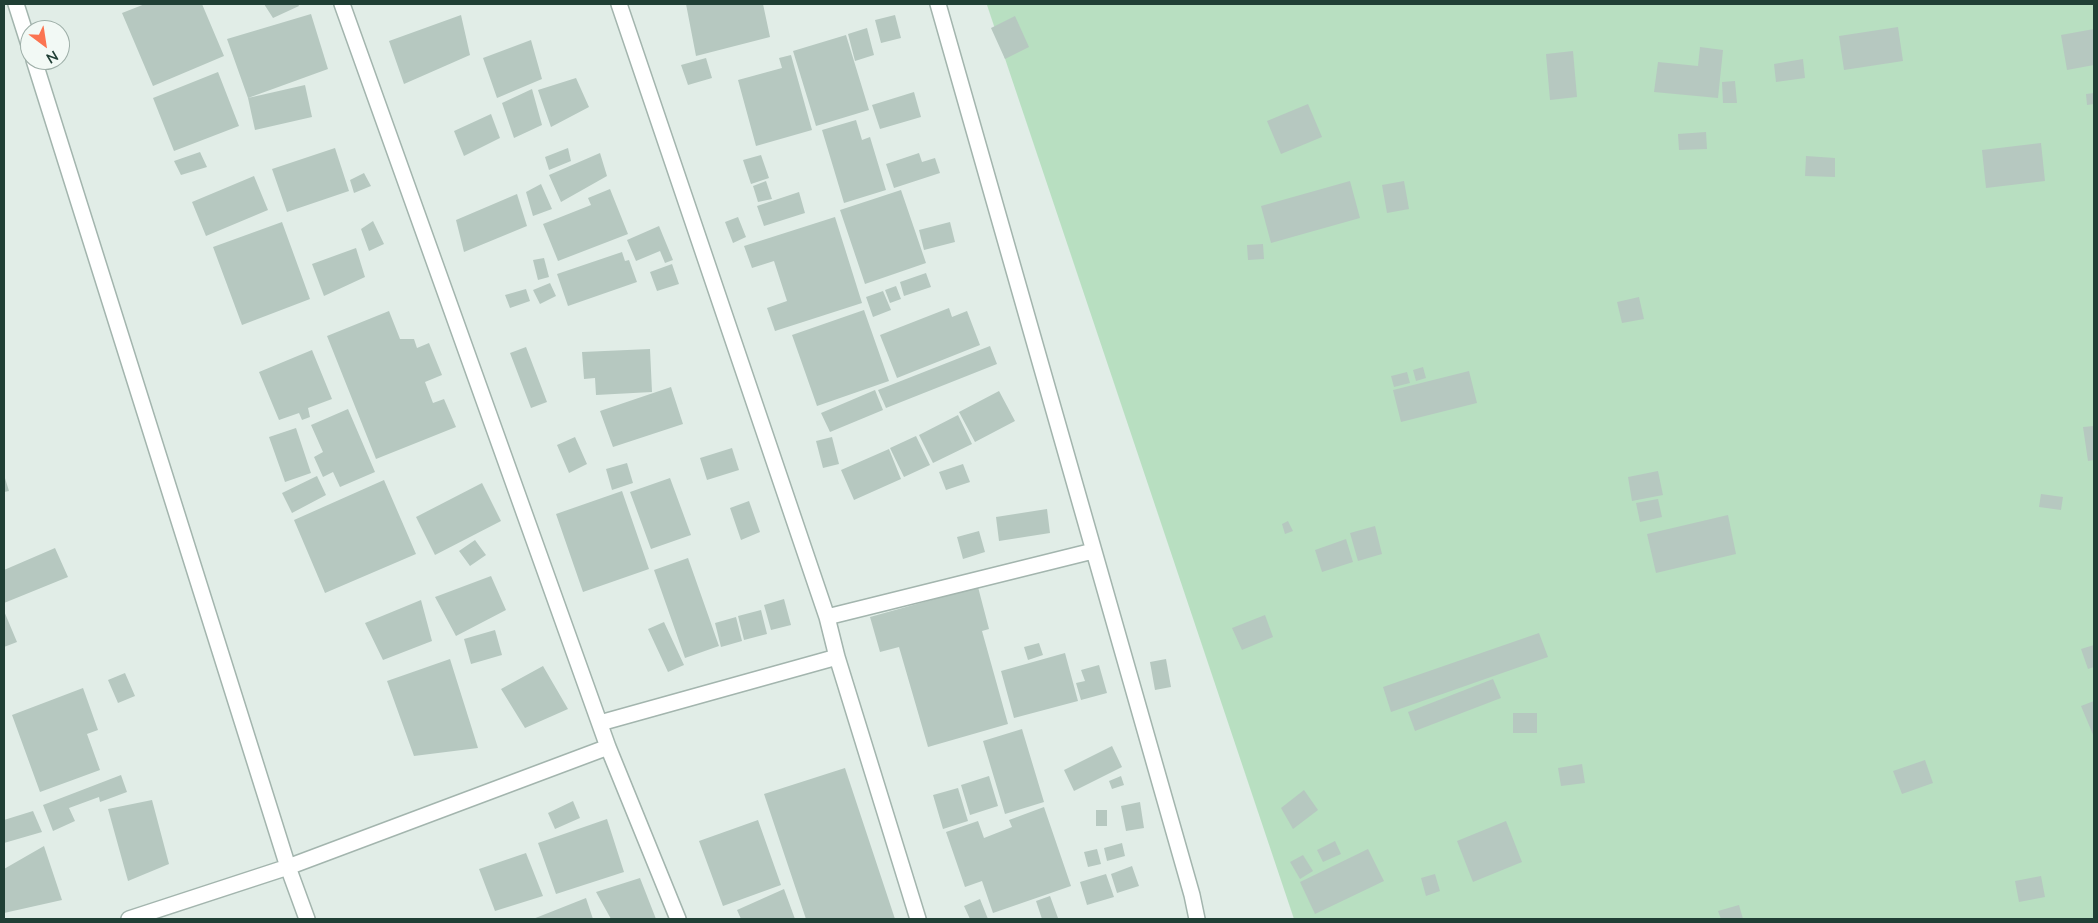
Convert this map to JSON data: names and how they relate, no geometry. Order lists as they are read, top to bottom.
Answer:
{
  "north": "bottom right"
}
